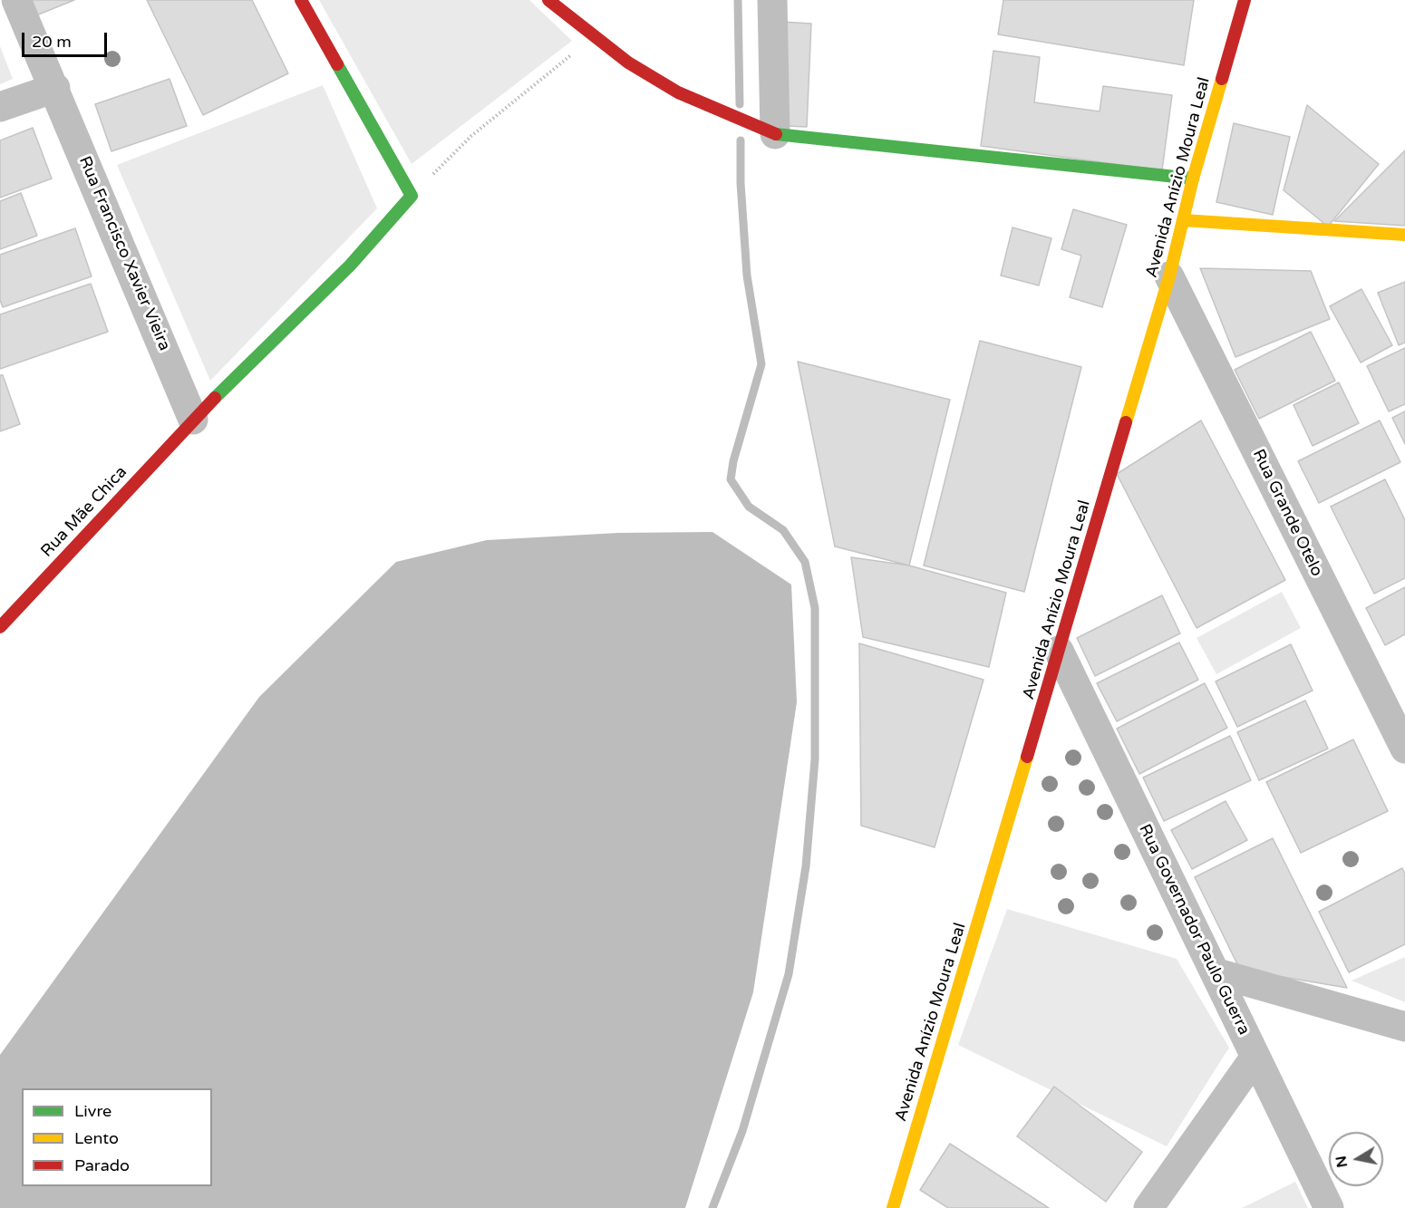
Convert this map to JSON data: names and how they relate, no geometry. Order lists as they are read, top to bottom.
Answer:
{
  "streets": {
    "street": [
      "Avenida Anízio Moura Leal",
      "Rua Francisco Xavier Vieira",
      "Rua Mãe Chica",
      "Rua Grande Otelo",
      "Rua Governador Paulo Guerra"
    ]
  },
  "crossings": [
    ["Avenida Anízio Moura Leal", "Rua Grande Otelo"],
    ["Avenida Anízio Moura Leal", "Rua Governador Paulo Guerra"],
    ["Rua Francisco Xavier Vieira", "Rua Mãe Chica"]
  ],
  "legend": ["Livre", "Lento", "Parado"],
  "scale_bar": "20 m",
  "north": "left"
}
